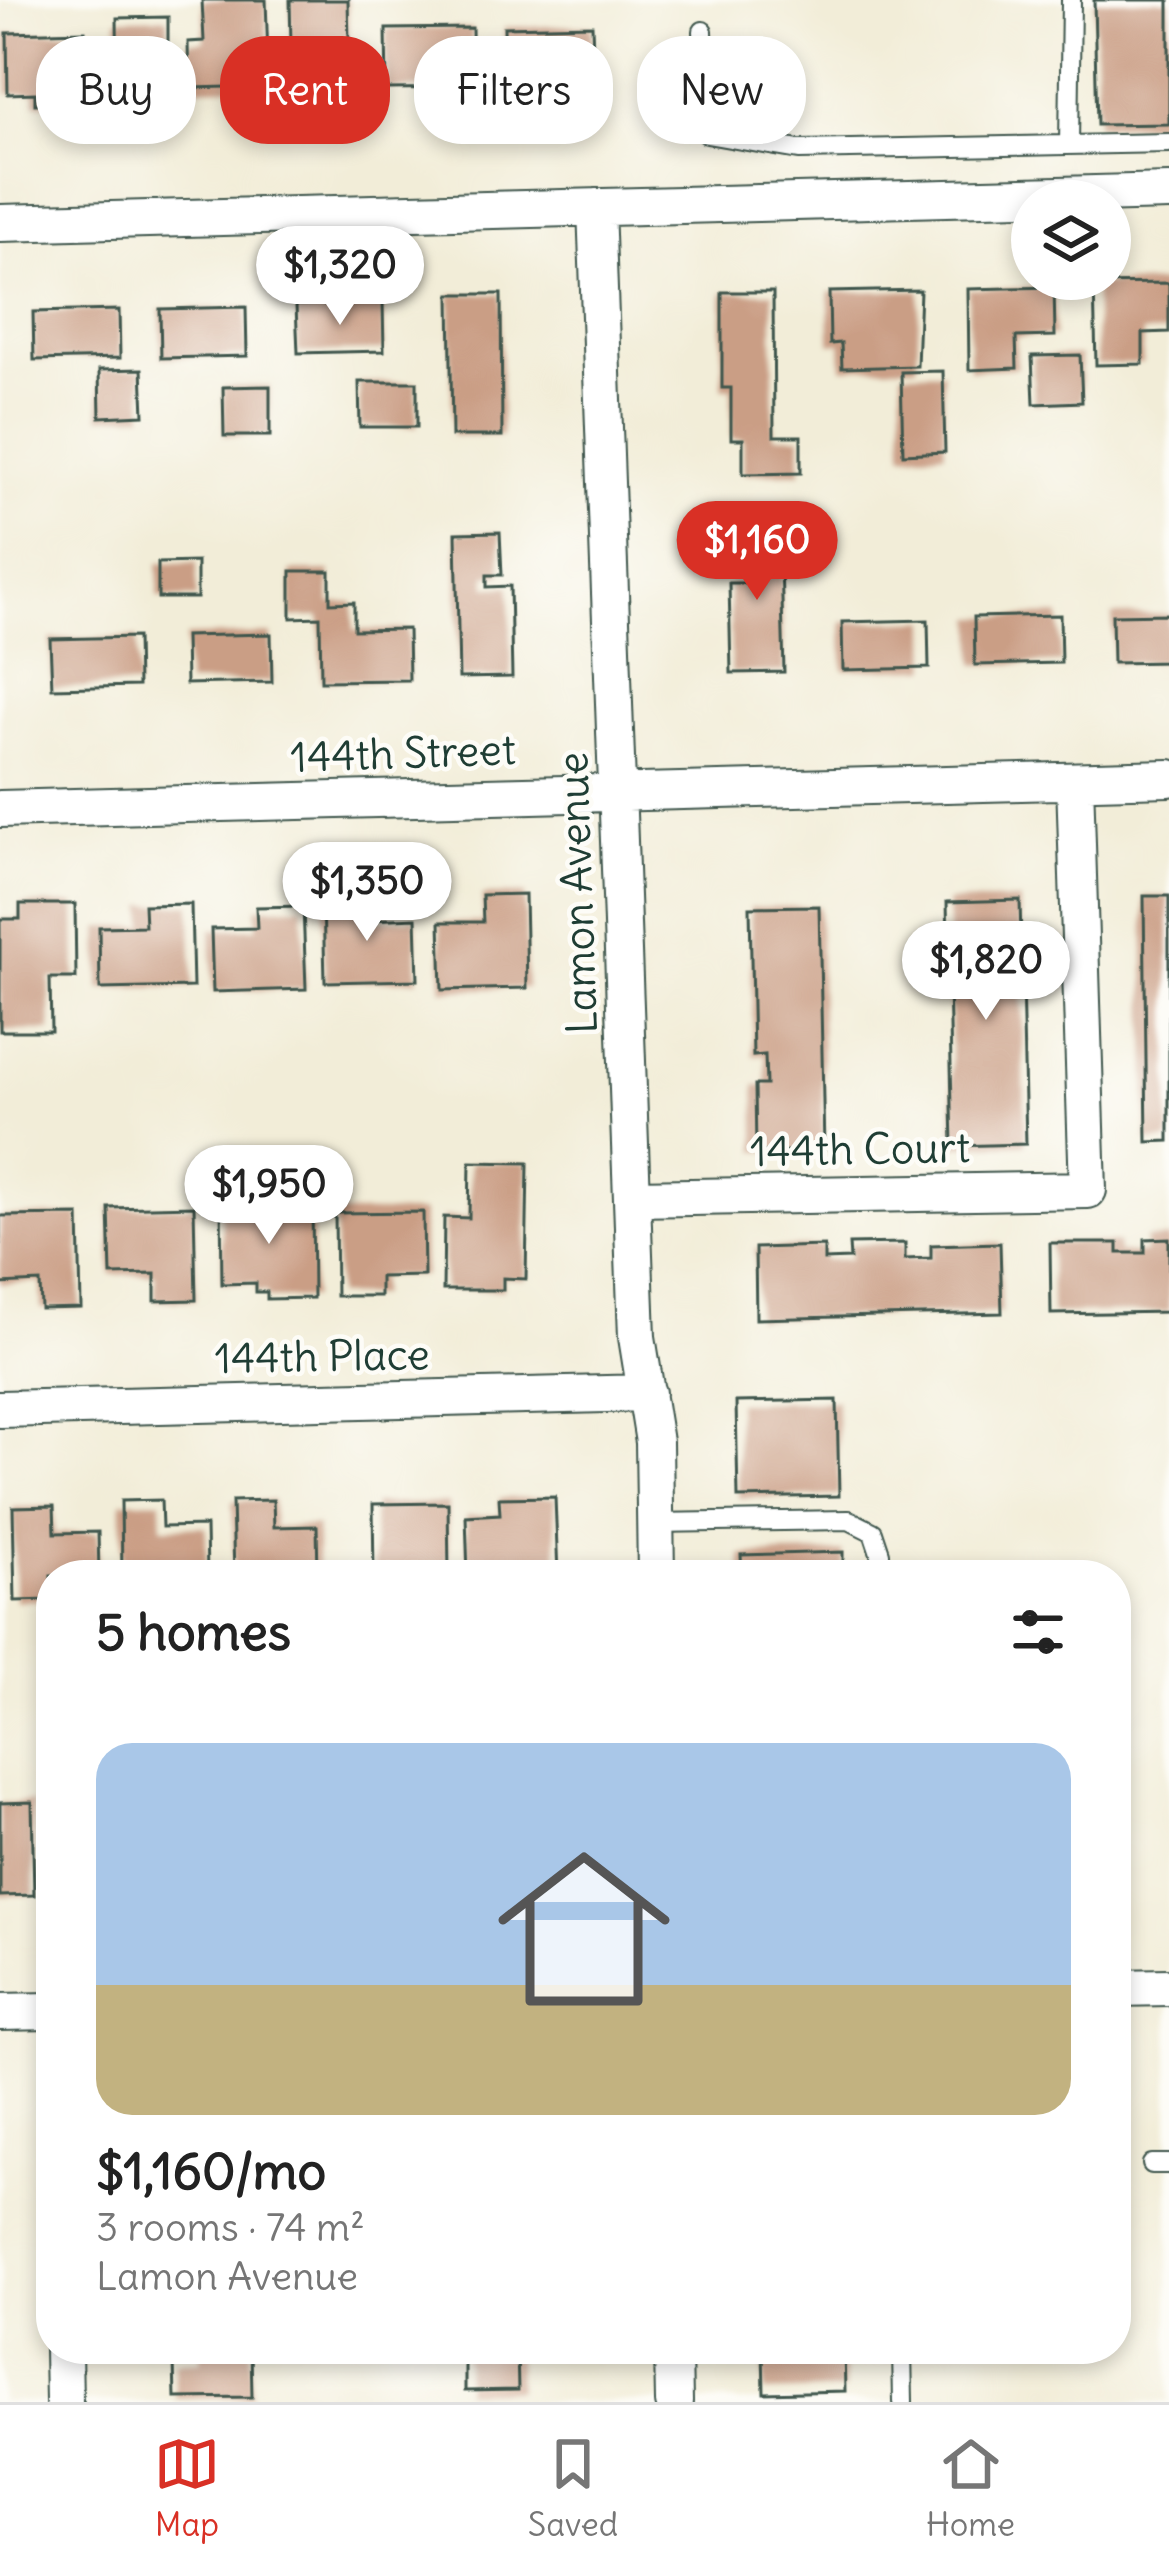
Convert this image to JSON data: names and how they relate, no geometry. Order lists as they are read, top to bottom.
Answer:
{
  "streets": {
    "street": [
      "144th Street",
      "Lamon Avenue",
      "144th Court",
      "144th Place"
    ]
  },
  "crossings": [
    ["144th Street", "Lamon Avenue"],
    ["144th Street", "144th Court"],
    ["Lamon Avenue", "144th Court"],
    ["Lamon Avenue", "144th Place"]
  ],
  "page": {
    "chip": [
      "Buy",
      "Rent",
      "Filters",
      "New"
    ],
    "price": [
      "$1,320",
      "$1,160",
      "$1,350",
      "$1,820",
      "$1,950"
    ],
    "heading": "5 homes",
    "list": [
      {
        "name": "$1,160/mo",
        "note": "3 rooms · 74 m² · Lamon Avenue"
      }
    ],
    "tabs": ["Map", "Saved", "Home"]
  }
}
